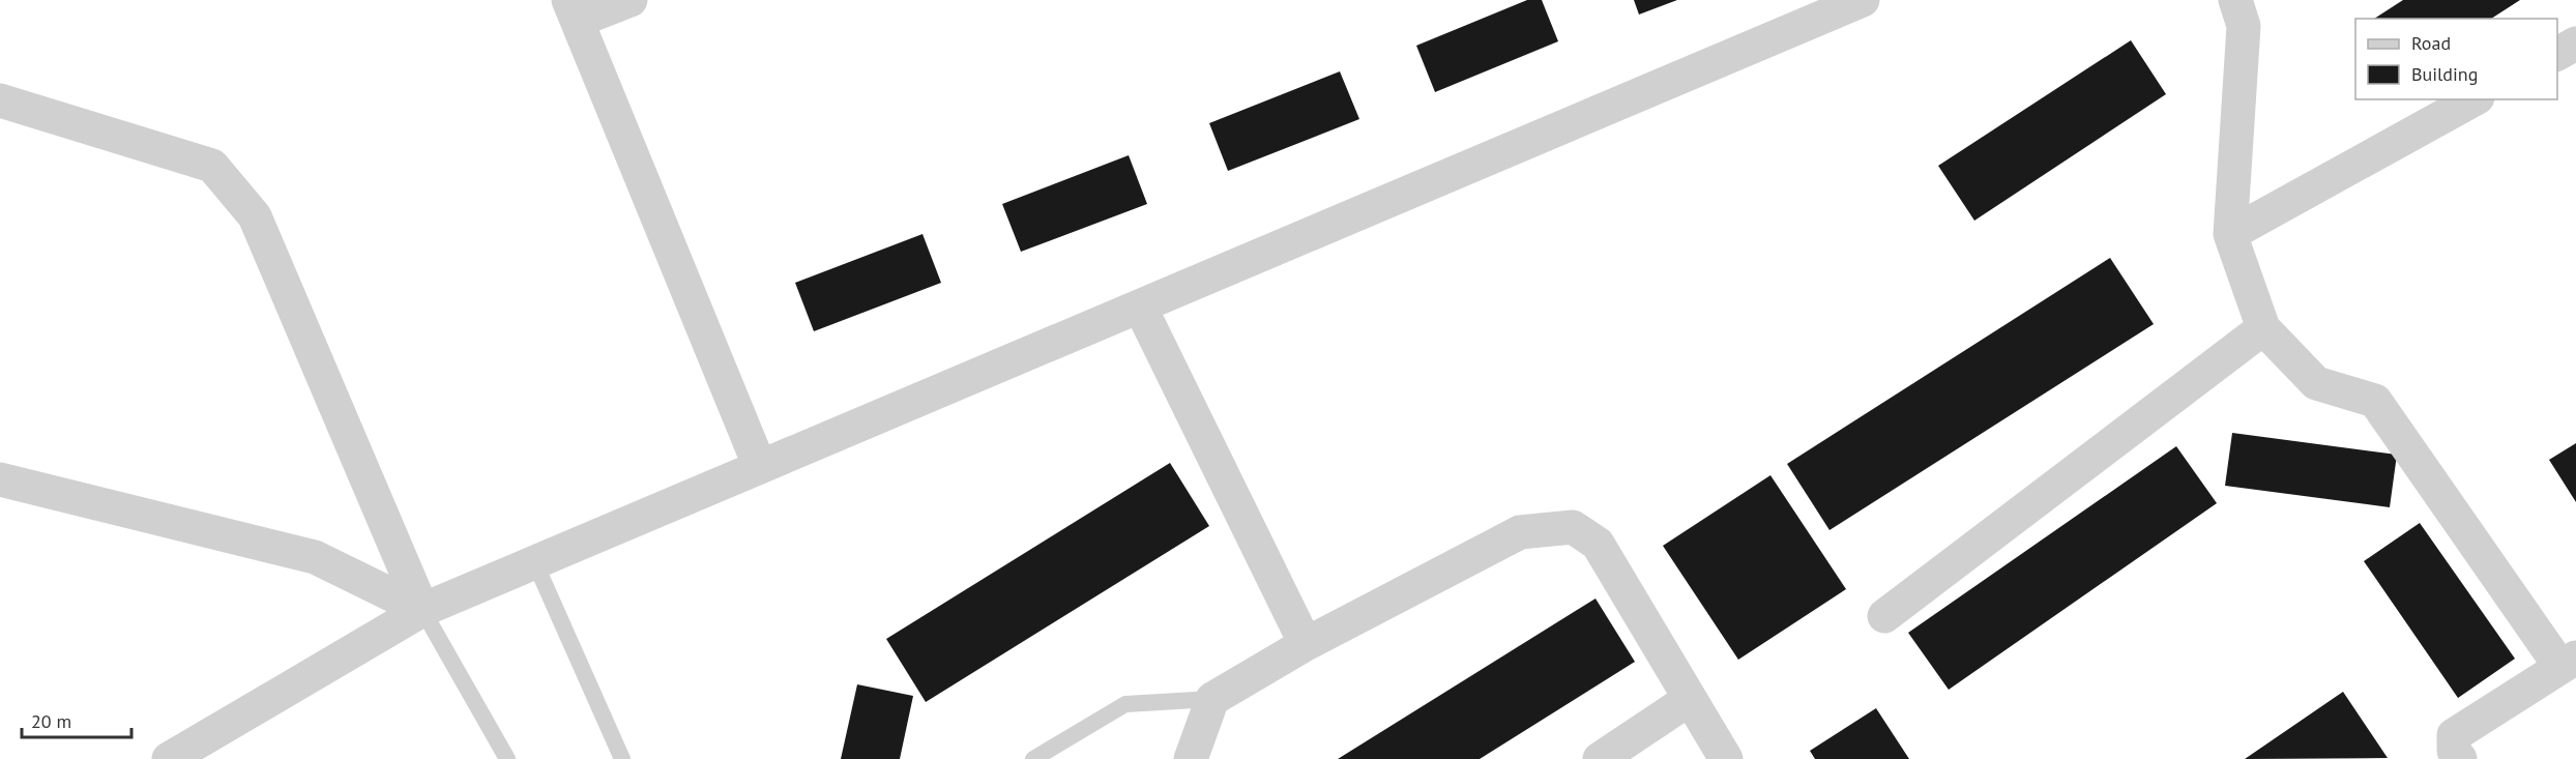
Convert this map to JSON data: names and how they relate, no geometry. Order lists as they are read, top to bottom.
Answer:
{
  "legend": ["Road", "Building"],
  "scale_bar": "20 m"
}
